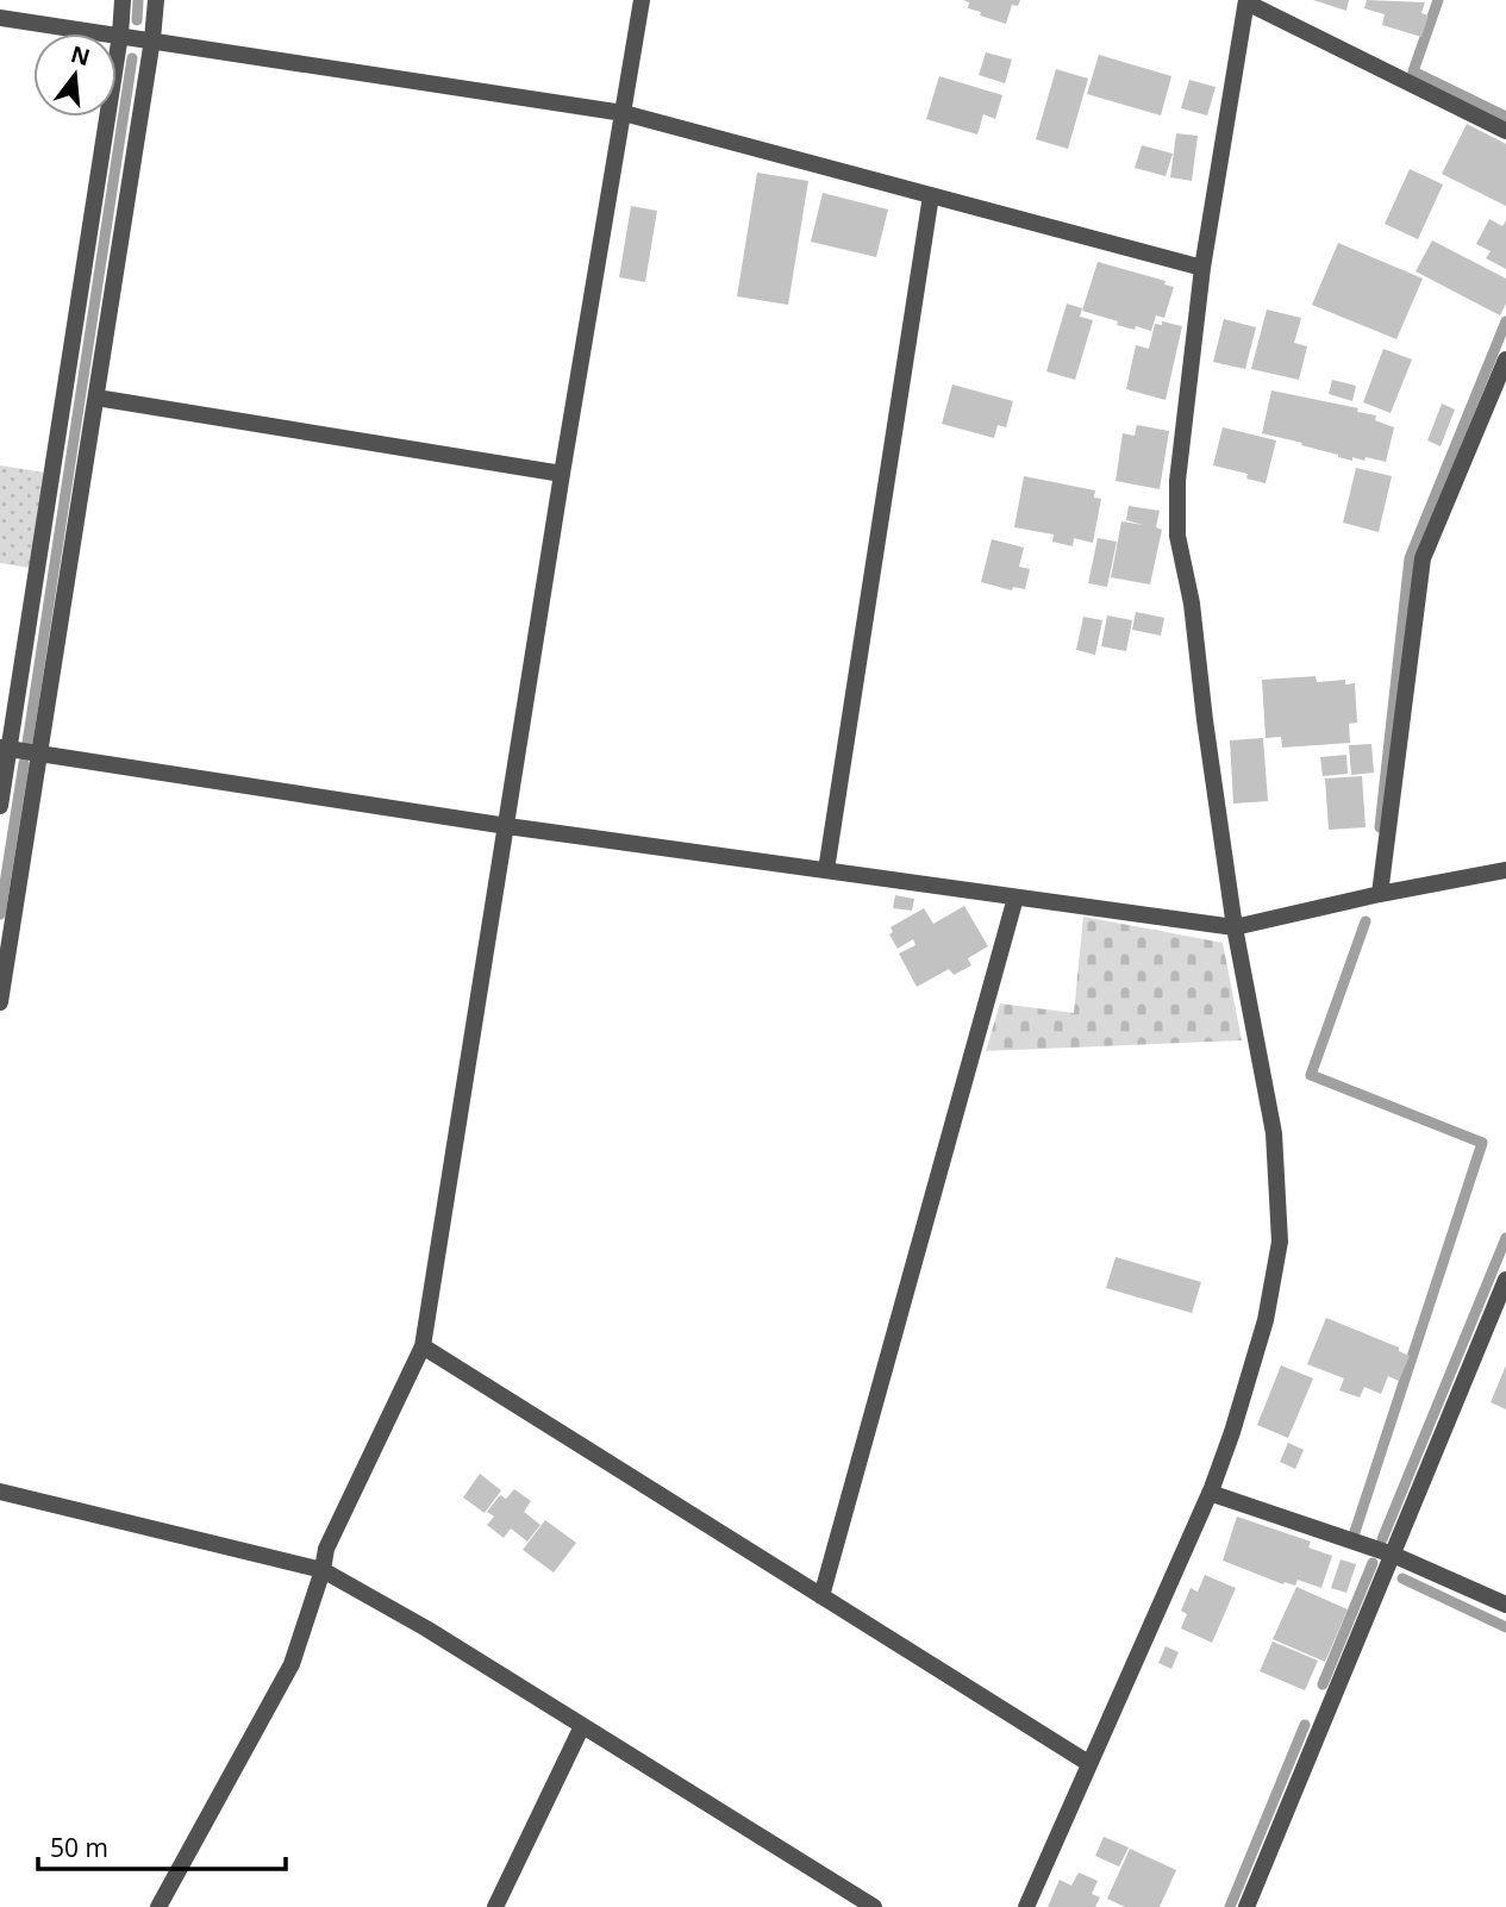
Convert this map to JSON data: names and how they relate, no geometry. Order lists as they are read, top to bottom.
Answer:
{
  "scale_bar": "50 m",
  "north": "top"
}
